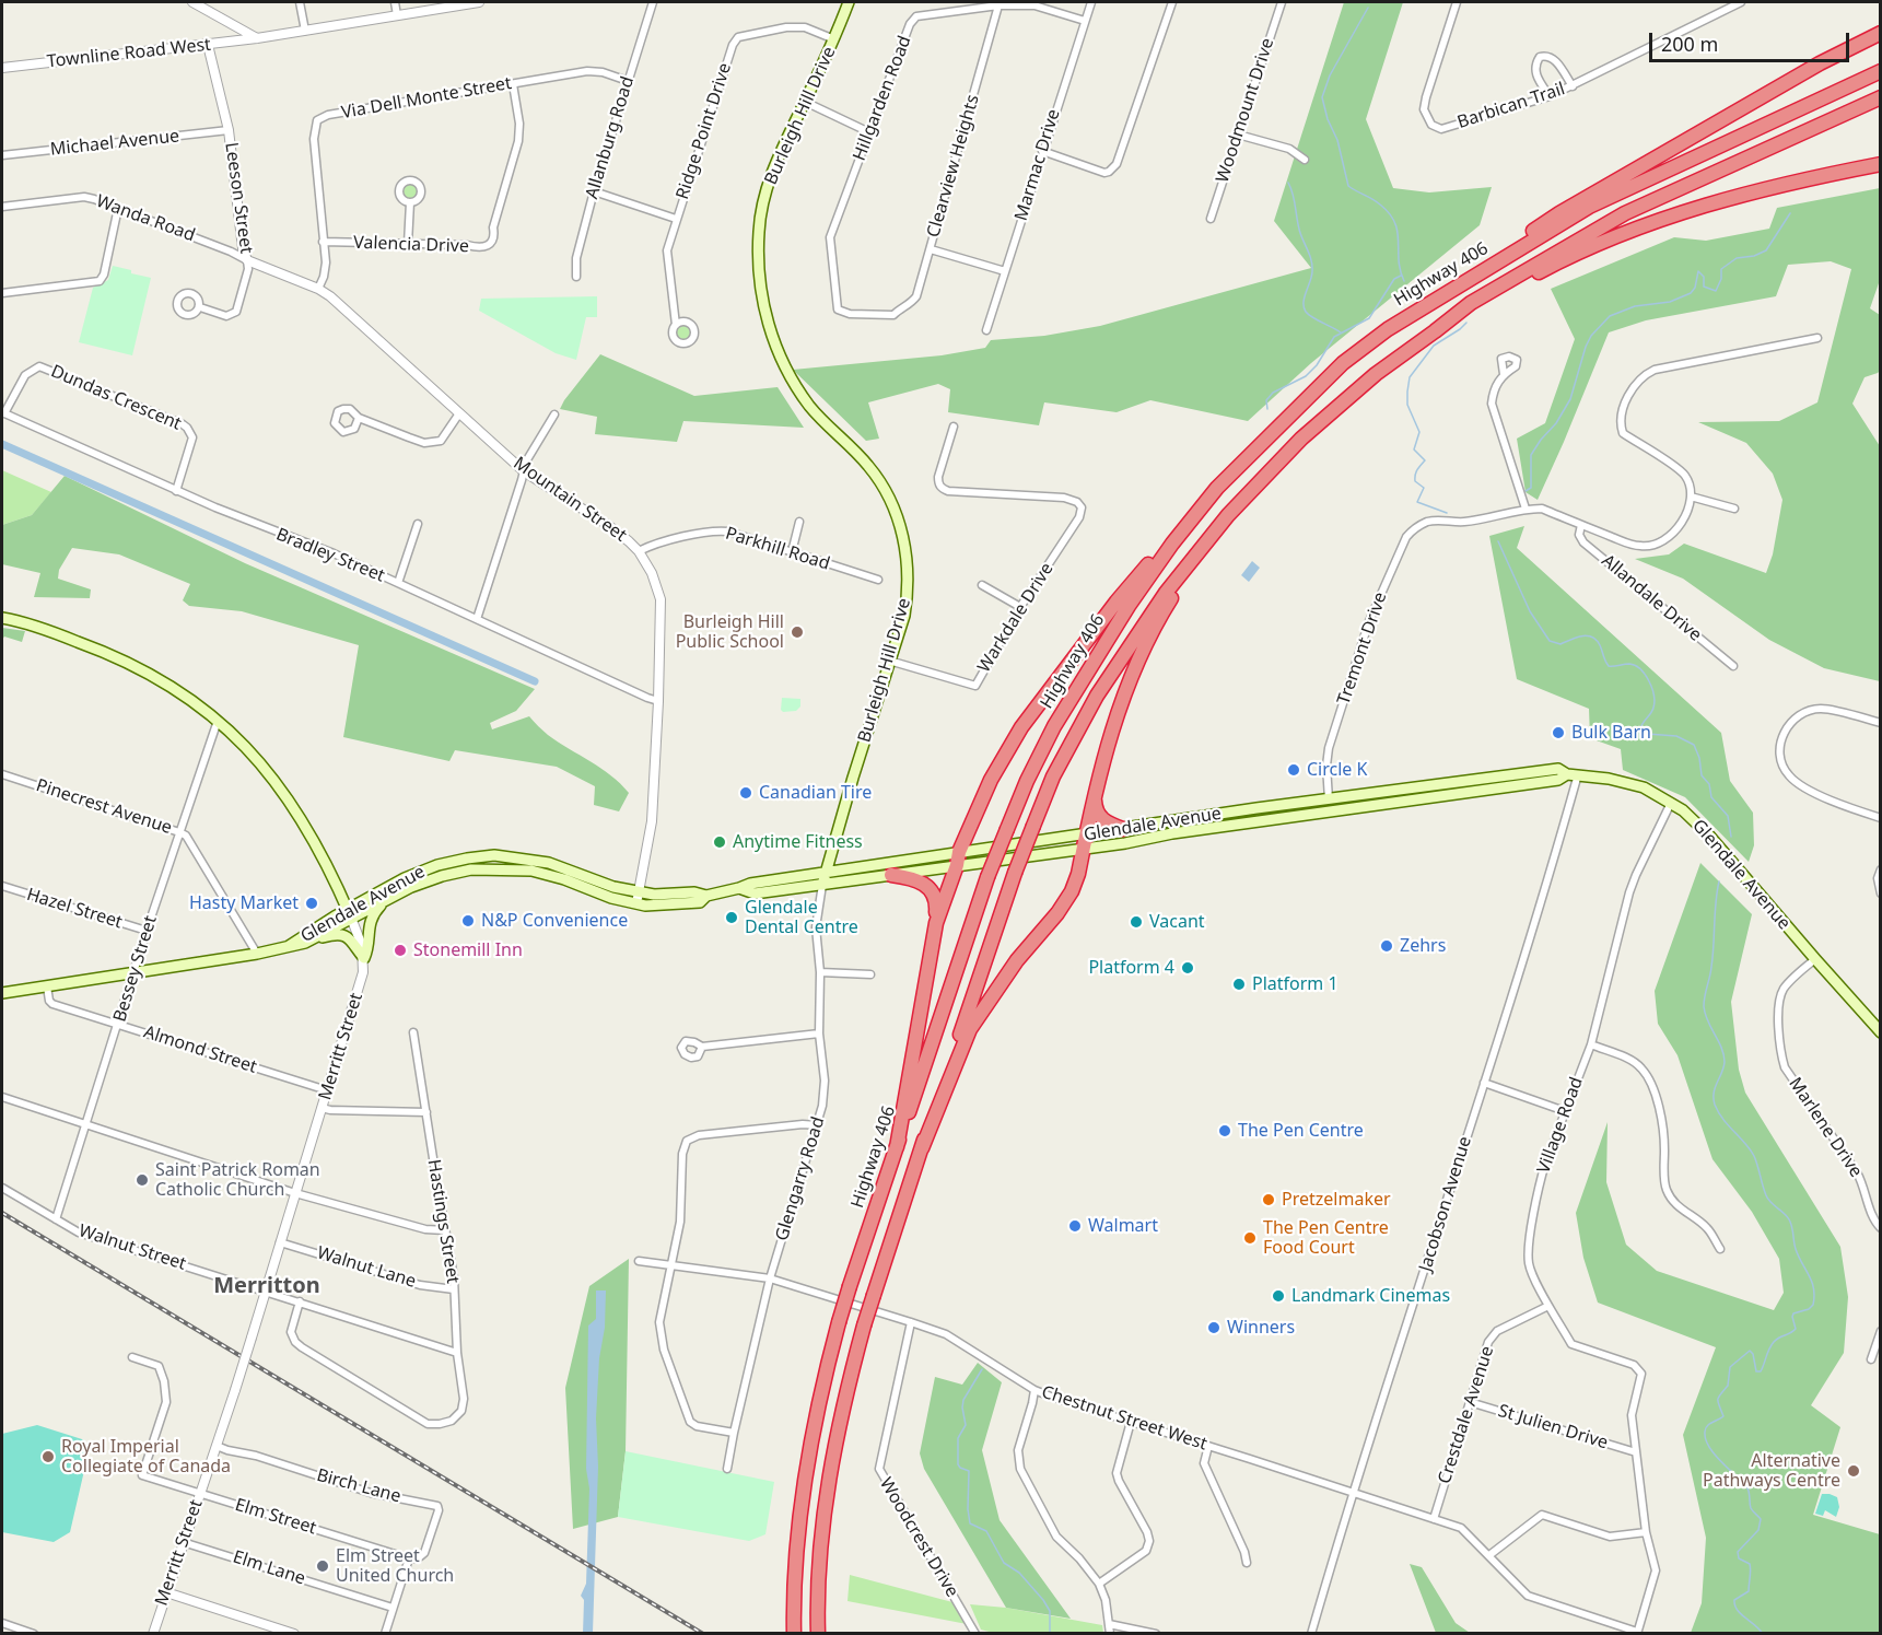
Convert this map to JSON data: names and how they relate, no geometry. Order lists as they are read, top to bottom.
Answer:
{
  "streets": {
    "highway": ["Highway 406"],
    "main road": ["Burleigh Hill Drive", "Glendale Avenue", "Merritt Street"],
    "street": [
      "Townline Road West",
      "Via Dell Monte Street",
      "Hillgarden Road",
      "Barbican Trail",
      "Woodmount Drive",
      "Ridge Point Drive",
      "Allanburg Road",
      "Michael Avenue",
      "Marmac Drive",
      "Clearview Heights",
      "Leeson Street",
      "Wanda Road",
      "Valencia Drive",
      "Dundas Crescent",
      "Mountain Street",
      "Parkhill Road",
      "Bradley Street",
      "Allandale Drive",
      "Warkdale Drive",
      "Tremont Drive",
      "Pinecrest Avenue",
      "Hazel Street",
      "Bessey Street",
      "Almond Street",
      "Village Road",
      "Marlene Drive",
      "Glengarry Road",
      "Jacobson Avenue",
      "Hastings Street",
      "Walnut Street",
      "Walnut Lane",
      "Crestdale Avenue",
      "Chestnut Street West",
      "St Julien Drive",
      "Birch Lane",
      "Elm Street",
      "Woodcrest Drive",
      "Elm Lane"
    ]
  },
  "crossings": [
    ["Townline Road West", "Leeson Street"],
    ["Via Dell Monte Street", "Allanburg Road"],
    ["Via Dell Monte Street", "Valencia Drive"],
    ["Via Dell Monte Street", "Mountain Street"],
    ["Hillgarden Road", "Marmac Drive"],
    ["Hillgarden Road", "Clearview Heights"],
    ["Burleigh Hill Drive", "Ridge Point Drive"],
    ["Burleigh Hill Drive", "Warkdale Drive"],
    ["Burleigh Hill Drive", "Glendale Avenue"],
    ["Burleigh Hill Drive", "Glengarry Road"],
    ["Michael Avenue", "Leeson Street"],
    ["Leeson Street", "Wanda Road"],
    ["Leeson Street", "Mountain Street"],
    ["Wanda Road", "Mountain Street"],
    ["Dundas Crescent", "Bradley Street"],
    ["Mountain Street", "Parkhill Road"],
    ["Mountain Street", "Bradley Street"],
    ["Mountain Street", "Glendale Avenue"],
    ["Allandale Drive", "Tremont Drive"],
    ["Tremont Drive", "Glendale Avenue"],
    ["Pinecrest Avenue", "Glendale Avenue"],
    ["Pinecrest Avenue", "Bessey Street"],
    ["Glendale Avenue", "Bessey Street"],
    ["Glendale Avenue", "Merritt Street"],
    ["Glendale Avenue", "Almond Street"],
    ["Glendale Avenue", "Village Road"],
    ["Glendale Avenue", "Marlene Drive"],
    ["Glendale Avenue", "Glengarry Road"],
    ["Glendale Avenue", "Jacobson Avenue"],
    ["Hazel Street", "Bessey Street"],
    ["Bessey Street", "Merritt Street"],
    ["Bessey Street", "Almond Street"],
    ["Bessey Street", "Walnut Street"],
    ["Merritt Street", "Almond Street"],
    ["Merritt Street", "Walnut Street"],
    ["Merritt Street", "Walnut Lane"],
    ["Merritt Street", "Birch Lane"],
    ["Merritt Street", "Elm Street"],
    ["Merritt Street", "Elm Lane"],
    ["Village Road", "Crestdale Avenue"],
    ["Village Road", "Chestnut Street West"],
    ["Village Road", "St Julien Drive"],
    ["Glengarry Road", "Chestnut Street West"],
    ["Jacobson Avenue", "Chestnut Street West"],
    ["Hastings Street", "Walnut Street"],
    ["Hastings Street", "Walnut Lane"],
    ["Crestdale Avenue", "Chestnut Street West"],
    ["Crestdale Avenue", "St Julien Drive"],
    ["Chestnut Street West", "Woodcrest Drive"],
    ["Birch Lane", "Elm Street"]
  ],
  "districts": ["Merritton"],
  "places": [
    "Burleigh Hill Public School",
    "Bulk Barn",
    "Circle K",
    "Canadian Tire",
    "Anytime Fitness",
    "Hasty Market",
    "Glendale Dental Centre",
    "N&P Convenience",
    "Vacant",
    "Zehrs",
    "Stonemill Inn",
    "Platform 4",
    "Platform 1",
    "The Pen Centre",
    "Saint Patrick Roman Catholic Church",
    "Pretzelmaker",
    "Walmart",
    "The Pen Centre Food Court",
    "Landmark Cinemas",
    "Winners",
    "Royal Imperial Collegiate of Canada",
    "Alternative Pathways Centre",
    "Elm Street United Church"
  ],
  "scale_bar": "200 m"
}
